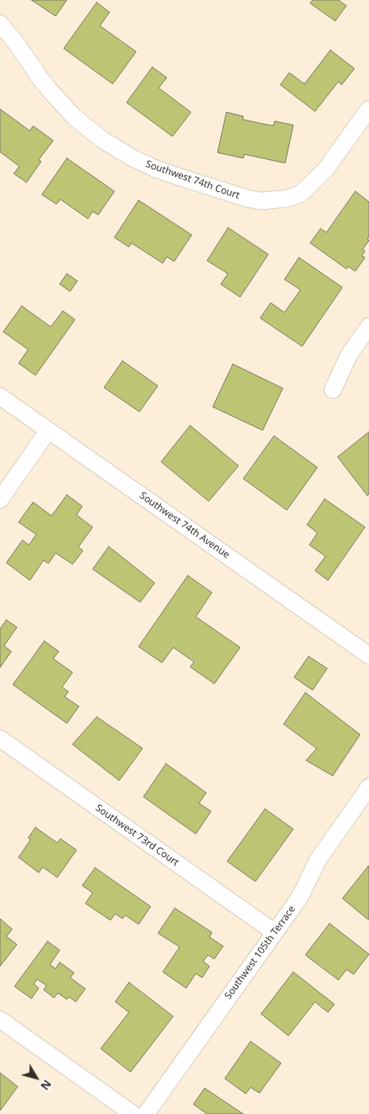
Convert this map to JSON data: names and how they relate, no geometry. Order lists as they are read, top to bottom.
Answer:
{
  "streets": {
    "street": [
      "Southwest 74th Court",
      "Southwest 74th Avenue",
      "Southwest 73rd Court",
      "Southwest 105th Terrace"
    ]
  },
  "crossings": [
    ["Southwest 73rd Court", "Southwest 105th Terrace"]
  ],
  "north": "bottom right"
}
